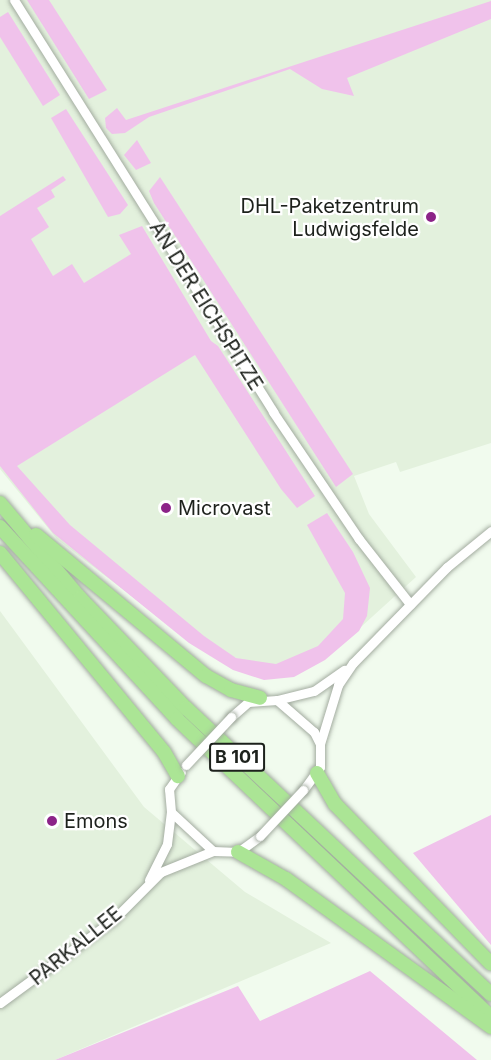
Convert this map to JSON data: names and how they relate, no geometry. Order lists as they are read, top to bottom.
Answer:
{
  "streets": {
    "highway": ["B 101"],
    "street": ["AN DER EICHSPITZE", "PARKALLEE"]
  },
  "places": ["DHL-Paketzentrum Ludwigsfelde", "Microvast", "Emons"]
}
